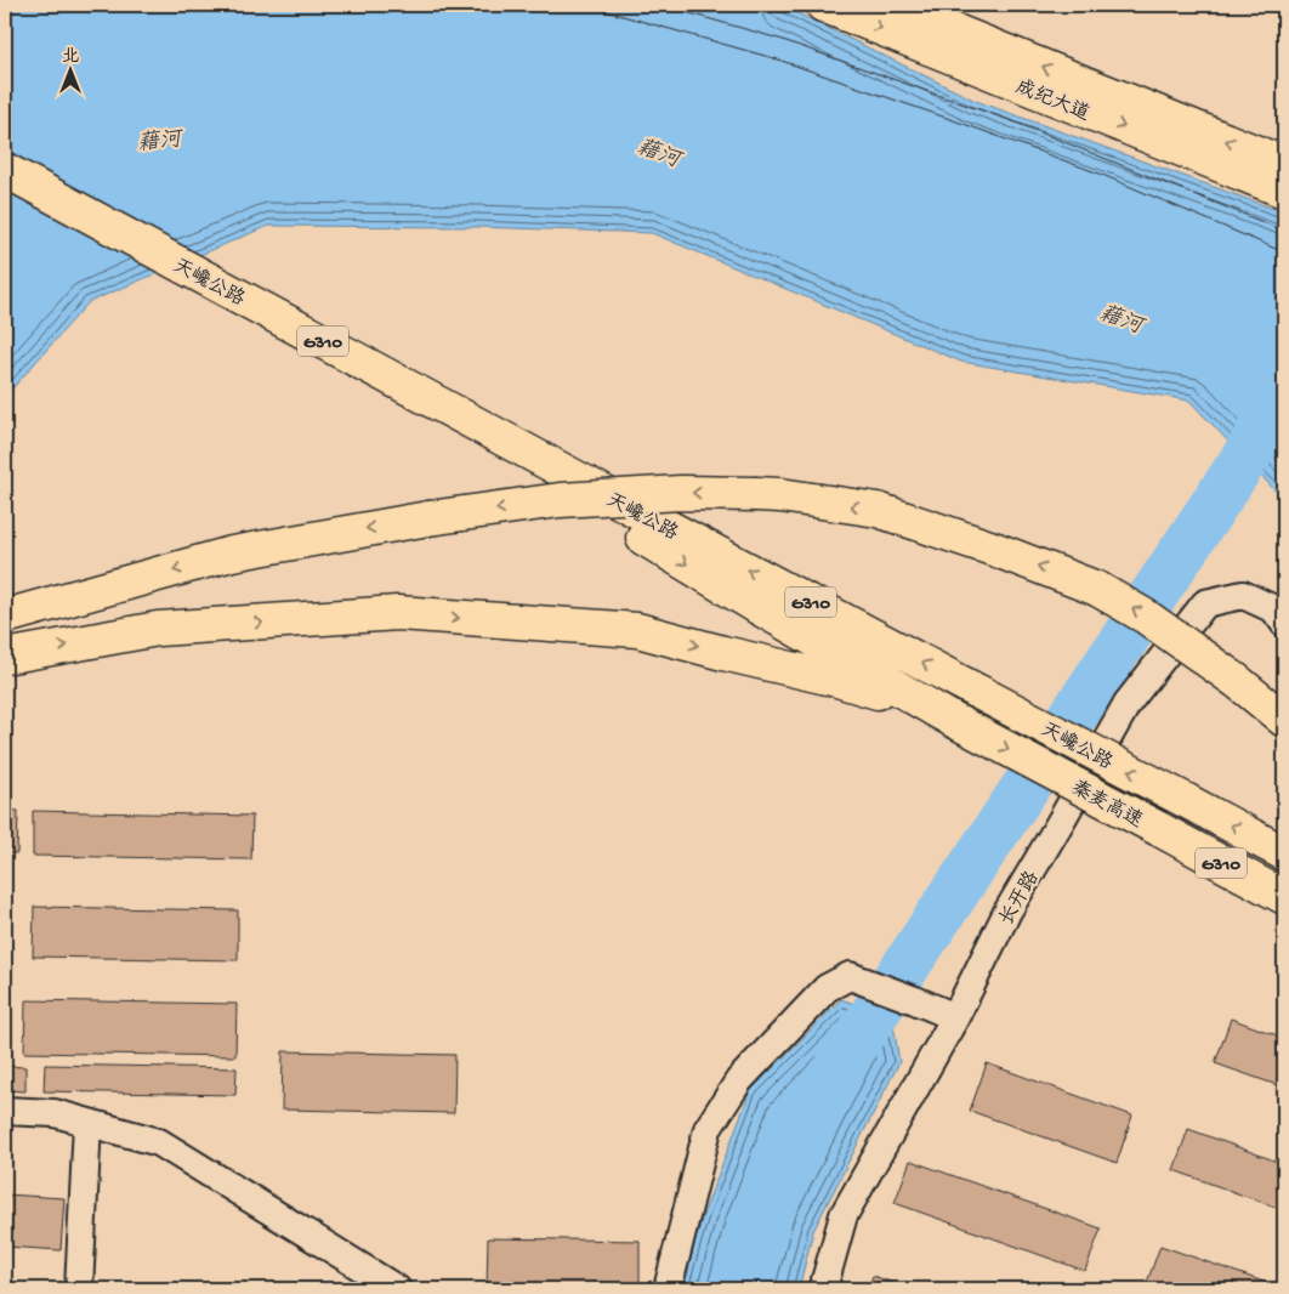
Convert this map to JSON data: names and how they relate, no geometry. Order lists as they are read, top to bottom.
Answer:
{
  "streets": {
    "main road": [
      "成纪大道",
      "天巉公路",
      "G310",
      "秦麦高速"
    ],
    "street": ["长开路"]
  },
  "crossings": [
    ["天巉公路", "秦麦高速"]
  ],
  "one_way": ["秦麦高速"],
  "water": ["藉河"],
  "north": "top"
}
